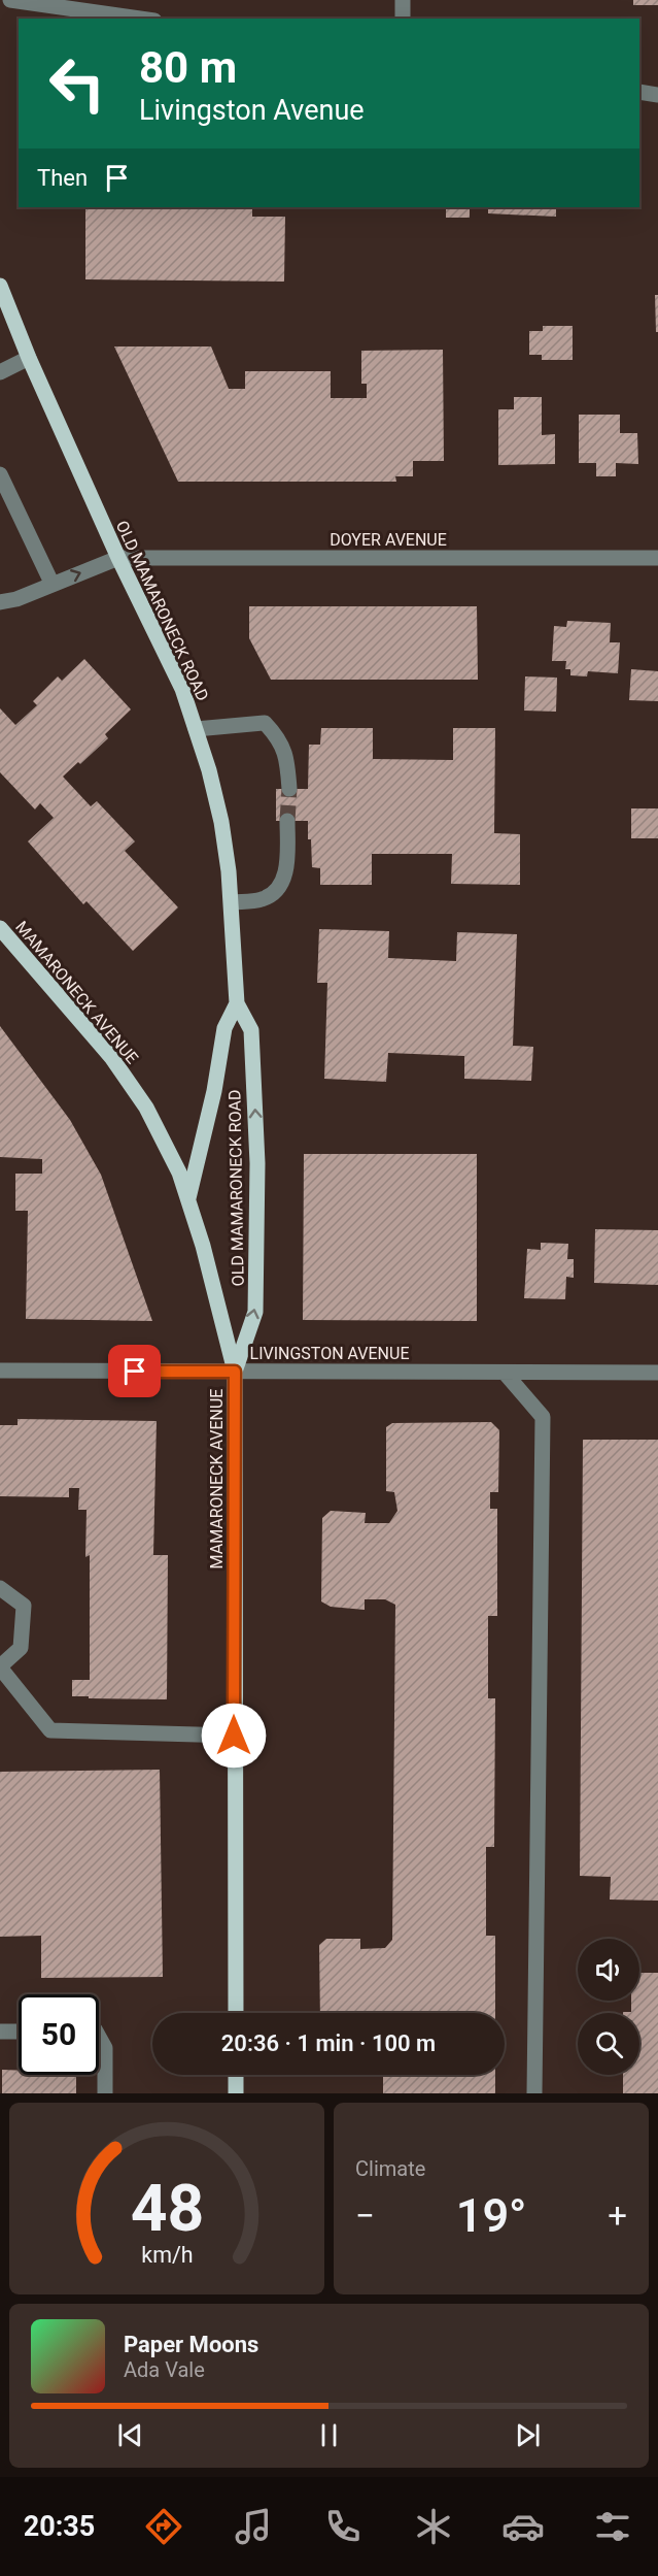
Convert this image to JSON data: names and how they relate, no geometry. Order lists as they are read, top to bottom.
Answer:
{
  "streets": {
    "main road": ["OLD MAMARONECK ROAD", "MAMARONECK AVENUE"],
    "street": ["DOYER AVENUE", "LIVINGSTON AVENUE"]
  },
  "crossings": [
    ["DOYER AVENUE", "OLD MAMARONECK ROAD"],
    ["OLD MAMARONECK ROAD", "MAMARONECK AVENUE"],
    ["OLD MAMARONECK ROAD", "LIVINGSTON AVENUE"],
    ["MAMARONECK AVENUE", "LIVINGSTON AVENUE"]
  ],
  "page": {
    "turn": ["80 m", "Livingston Avenue"],
    "then": "Then",
    "limit": "50",
    "trip": "20:36 · 1 min · 100 m",
    "tile": "Climate",
    "heat": ["−", "19°", "+"],
    "song": ["Paper Moons", "Ada Vale"],
    "tabs": "20:35",
    "gauge": ["48", "km/h"]
  }
}
